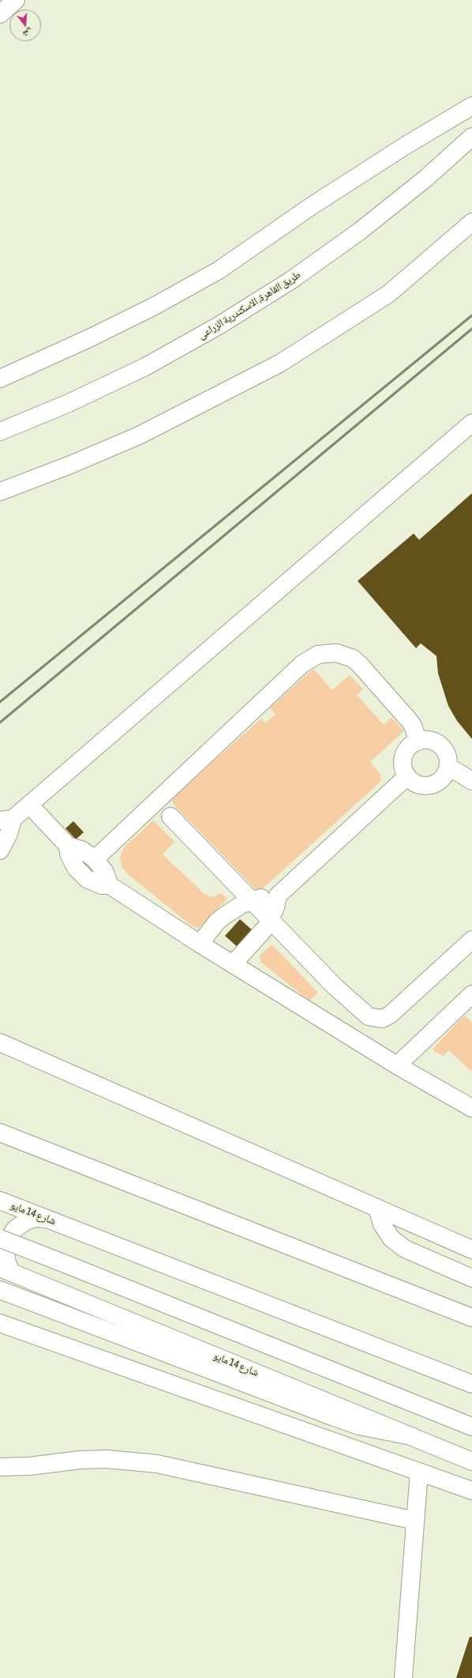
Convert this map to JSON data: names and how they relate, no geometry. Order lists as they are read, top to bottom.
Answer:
{
  "streets": {
    "main road": ["طريق القاهرة, الاسكندرية الزراعى", "شارع 14 مايو"]
  },
  "north": "bottom"
}
